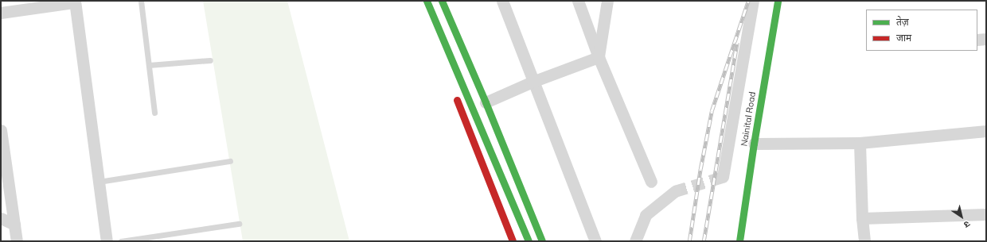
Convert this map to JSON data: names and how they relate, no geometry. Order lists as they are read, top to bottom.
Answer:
{
  "streets": {
    "street": ["Nainital Road"]
  },
  "legend": ["तेज़", "जाम"],
  "north": "bottom right"
}
